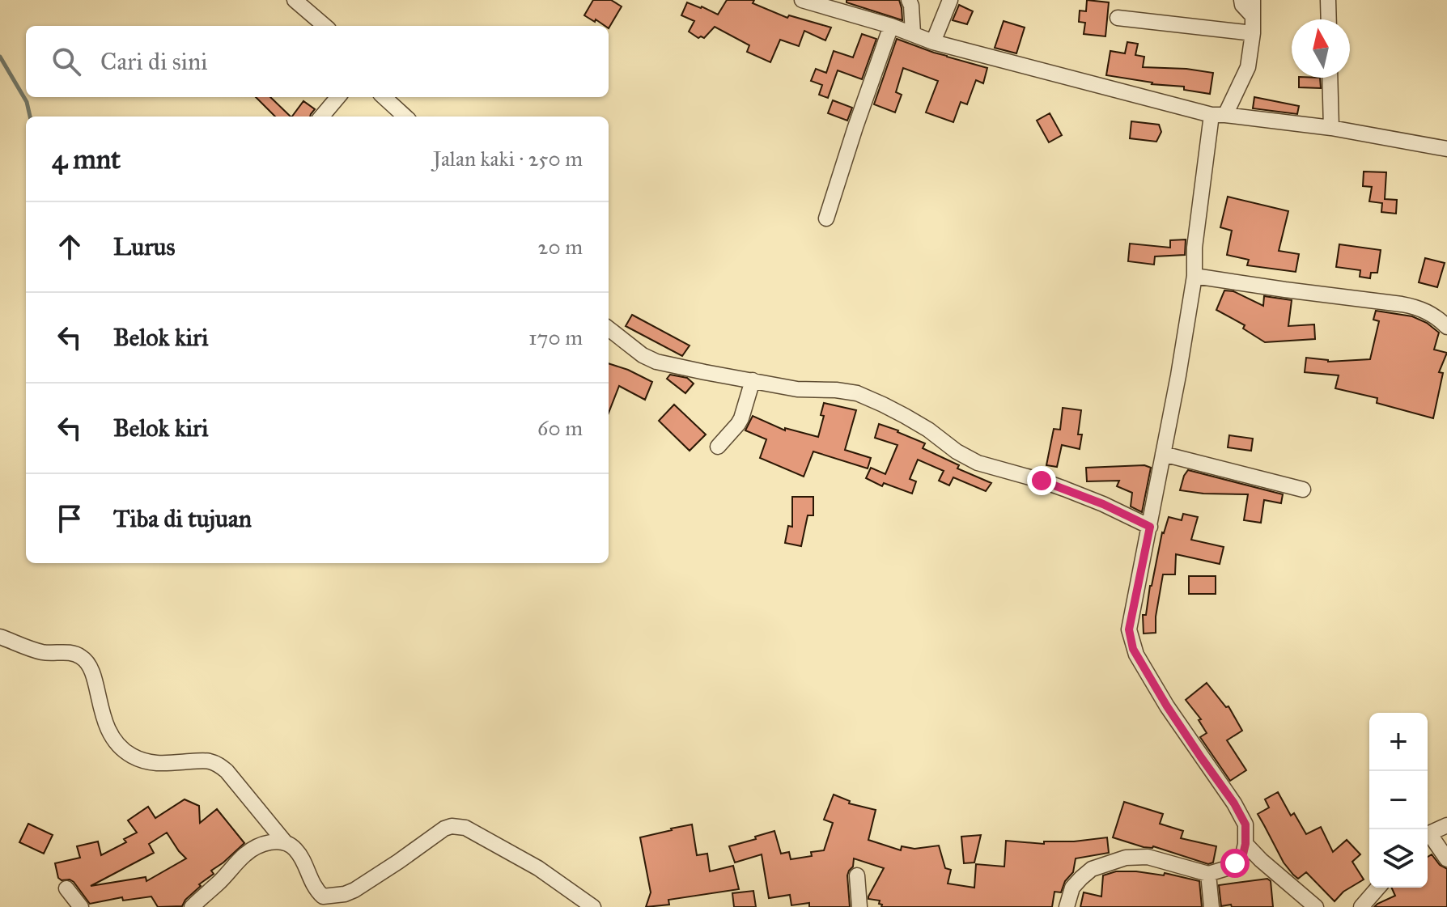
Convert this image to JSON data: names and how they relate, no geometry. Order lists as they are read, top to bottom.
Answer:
{
  "north": "top",
  "page": {
    "search": "Cari di sini",
    "heading": ["4 mnt", "Jalan kaki · 250 m"],
    "list": [
      ["Lurus", "20 m"],
      ["Belok kiri", "170 m"],
      ["Belok kiri", "60 m"],
      "Tiba di tujuan"
    ],
    "map_buttons": ["+", "−"]
  }
}
